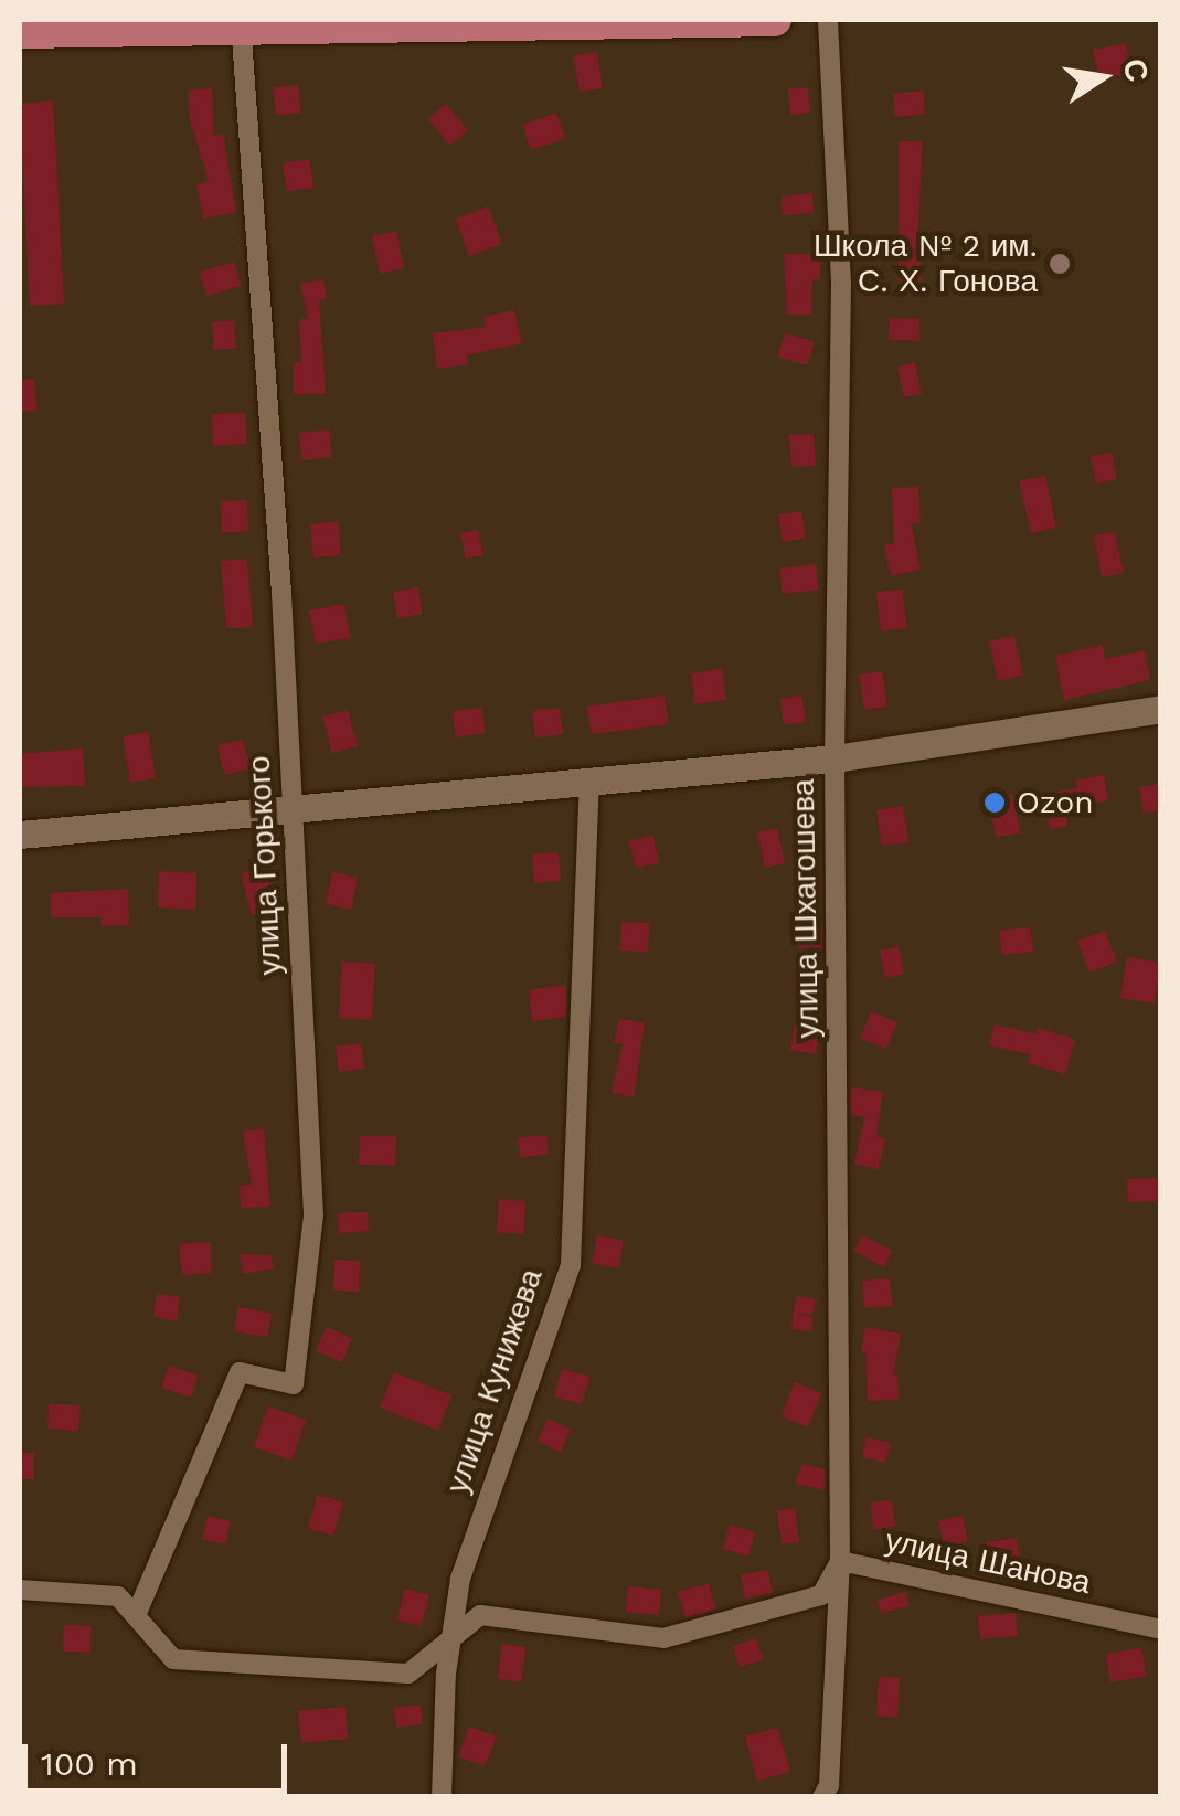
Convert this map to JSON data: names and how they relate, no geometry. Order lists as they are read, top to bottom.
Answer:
{
  "streets": {
    "street": [
      "улица Горького",
      "улица Шхагошева",
      "улица Кунижева",
      "улица Шанова"
    ]
  },
  "crossings": [
    ["улица Горького", "улица Шанова"],
    ["улица Шхагошева", "улица Шанова"],
    ["улица Кунижева", "улица Шанова"]
  ],
  "places": ["Школа № 2 им. С. Х. Гонова", "Ozon"],
  "scale_bar": "100 m",
  "north": "right"
}
